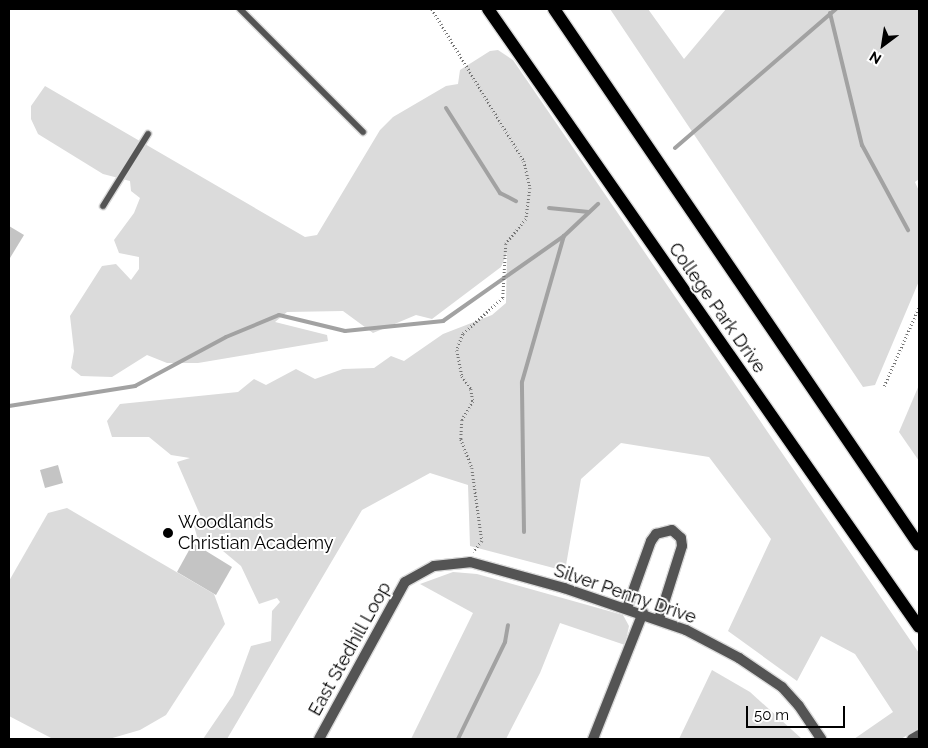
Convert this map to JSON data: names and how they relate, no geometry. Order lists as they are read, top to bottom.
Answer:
{
  "streets": {
    "main road": ["College Park Drive"],
    "street": ["Silver Penny Drive", "East Stedhill Loop"]
  },
  "crossings": [
    ["Silver Penny Drive", "East Stedhill Loop"]
  ],
  "places": ["Woodlands Christian Academy"],
  "scale_bar": "50 m",
  "north": "bottom left"
}
